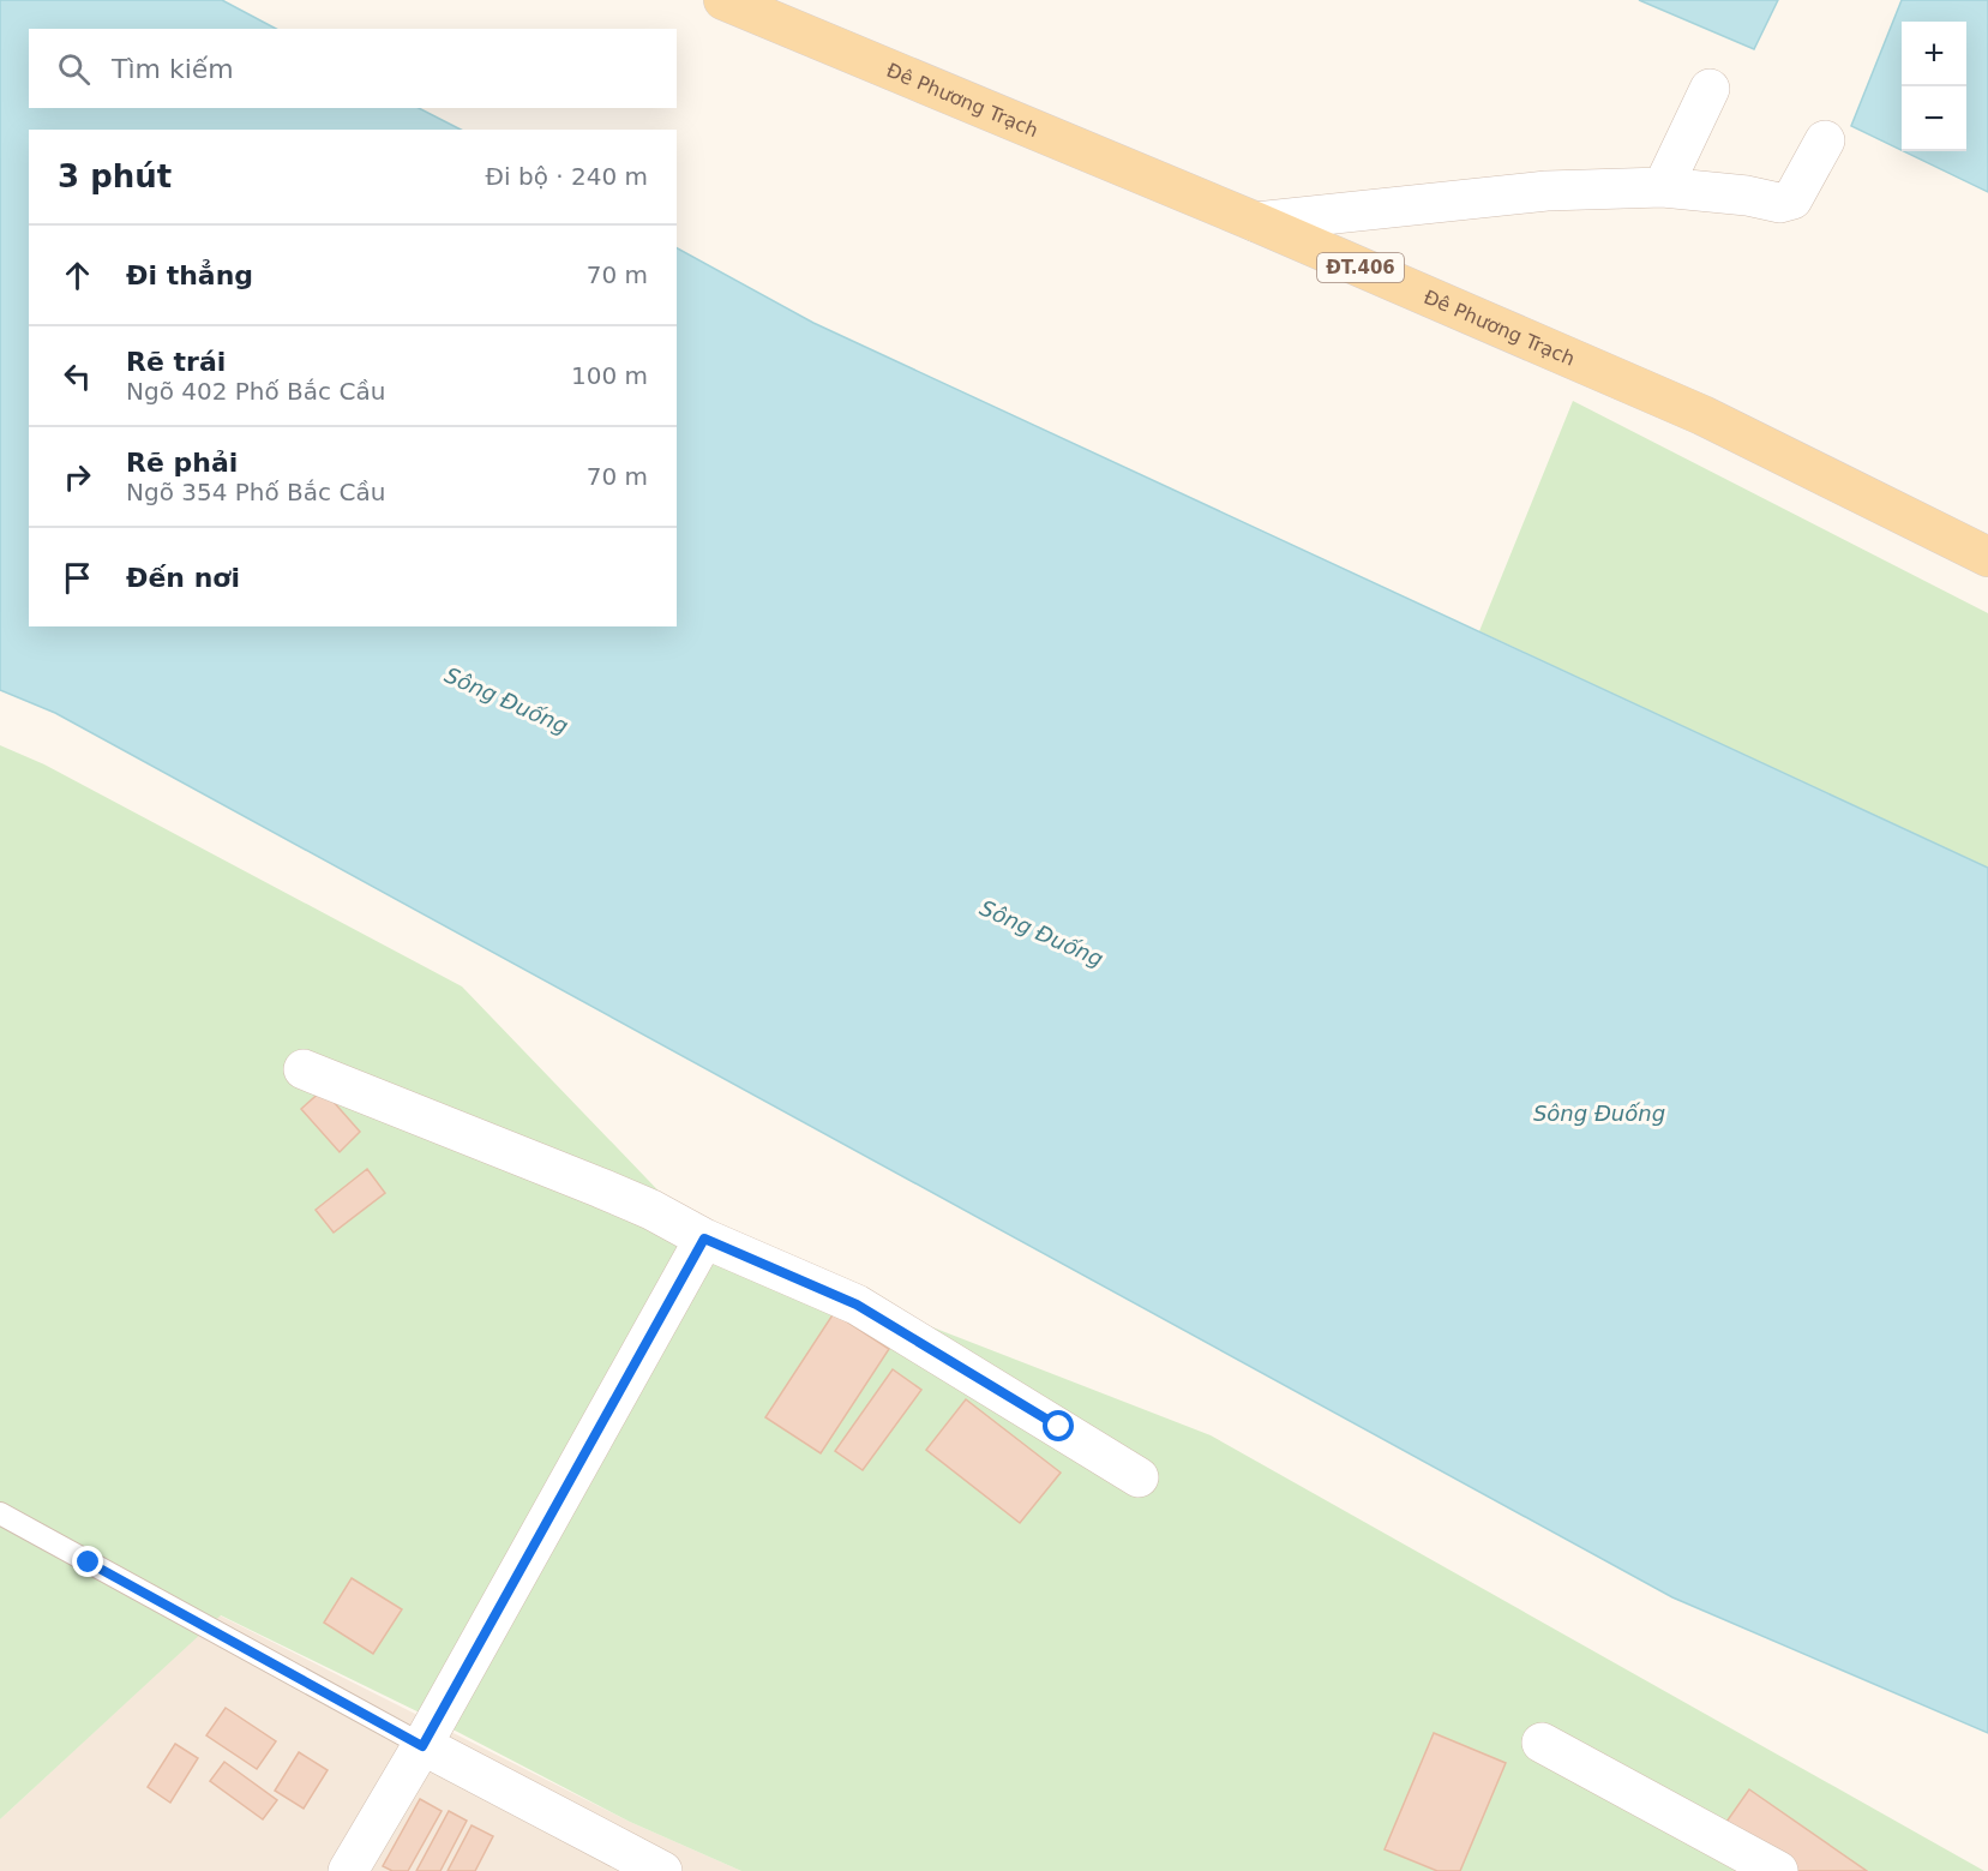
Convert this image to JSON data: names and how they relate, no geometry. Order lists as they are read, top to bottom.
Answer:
{
  "streets": {
    "main road": ["Đê Phương Trạch", "ĐT.406"]
  },
  "water": ["Sông Đuống"],
  "page": {
    "map_buttons": ["+", "−"],
    "search": "Tìm kiếm",
    "heading": ["3 phút", "Đi bộ · 240 m"],
    "list": [
      ["Đi thẳng", "70 m"],
      ["Rẽ trái", "Ngõ 402 Phố Bắc Cầu", "100 m"],
      ["Rẽ phải", "Ngõ 354 Phố Bắc Cầu", "70 m"],
      "Đến nơi"
    ]
  }
}
